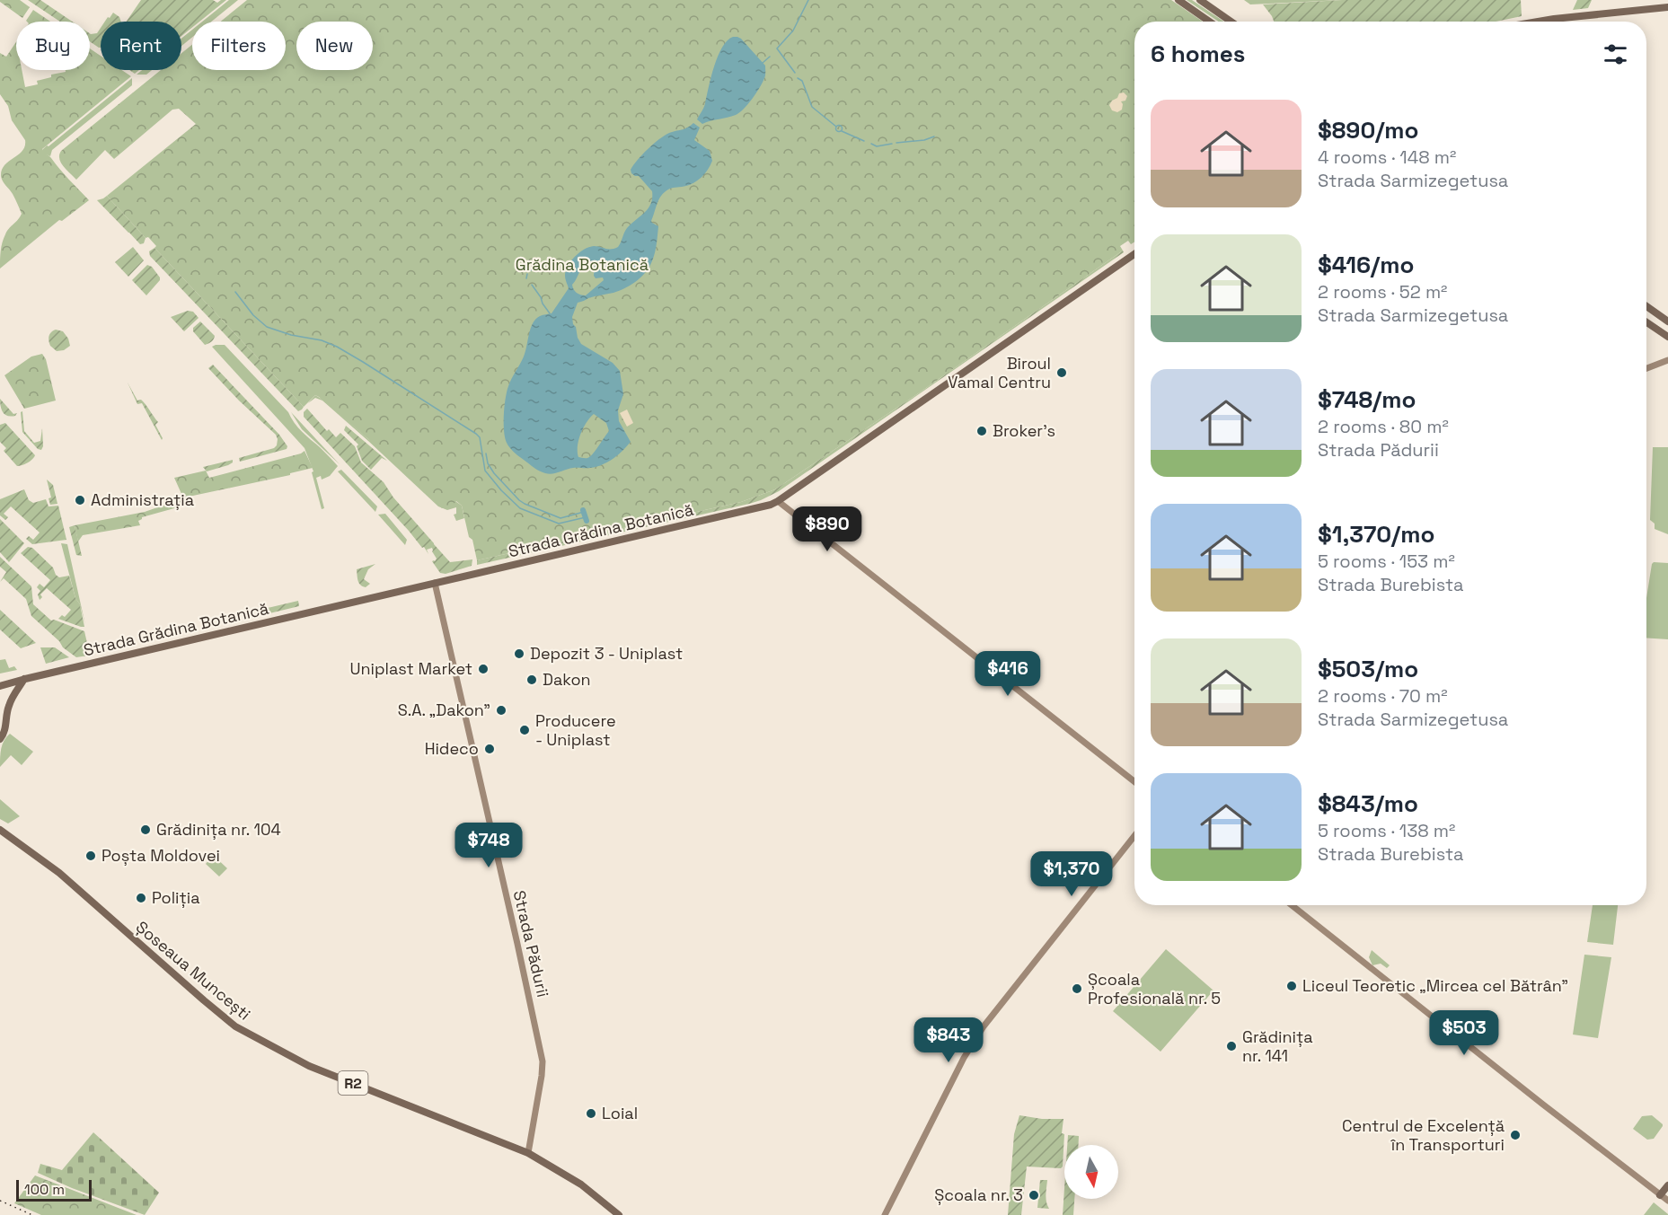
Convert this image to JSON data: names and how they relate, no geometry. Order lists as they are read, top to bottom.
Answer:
{
  "streets": {
    "main road": [
      "Strada Grădina Botanică",
      "Strada Pădurii",
      "Șoseaua Muncești",
      "R2"
    ]
  },
  "crossings": [
    ["Strada Grădina Botanică", "Strada Pădurii"],
    ["Strada Pădurii", "Șoseaua Muncești"]
  ],
  "parks": ["Grădina Botanică"],
  "places": [
    "Biroul Vamal Centru",
    "Broker's",
    "Administrația",
    "Depozit 3 - Uniplast",
    "Uniplast Market",
    "Dakon",
    "S.A. „Dakon”",
    "Producere - Uniplast",
    "Hideco",
    "Grădinița nr. 104",
    "Poșta Moldovei",
    "Poliția",
    "Liceul Teoretic „Mircea cel Bătrân”",
    "Școala Profesională nr. 5",
    "Grădinița nr. 141",
    "Loial",
    "Centrul de Excelență în Transporturi",
    "Școala nr. 3"
  ],
  "scale_bar": "100 m",
  "north": "bottom",
  "page": {
    "chip": [
      "Buy",
      "Rent",
      "Filters",
      "New"
    ],
    "heading": "6 homes",
    "list": [
      {
        "name": "$890/mo",
        "note": "4 rooms · 148 m² · Strada Sarmizegetusa"
      },
      {
        "name": "$416/mo",
        "note": "2 rooms · 52 m² · Strada Sarmizegetusa"
      },
      {
        "name": "$748/mo",
        "note": "2 rooms · 80 m² · Strada Pădurii"
      },
      {
        "name": "$1,370/mo",
        "note": "5 rooms · 153 m² · Strada Burebista"
      },
      {
        "name": "$503/mo",
        "note": "2 rooms · 70 m² · Strada Sarmizegetusa"
      },
      {
        "name": "$843/mo",
        "note": "5 rooms · 138 m² · Strada Burebista"
      }
    ],
    "price": [
      "$890",
      "$416",
      "$748",
      "$1,370",
      "$503",
      "$843"
    ],
    "scale": "100 m"
  }
}
